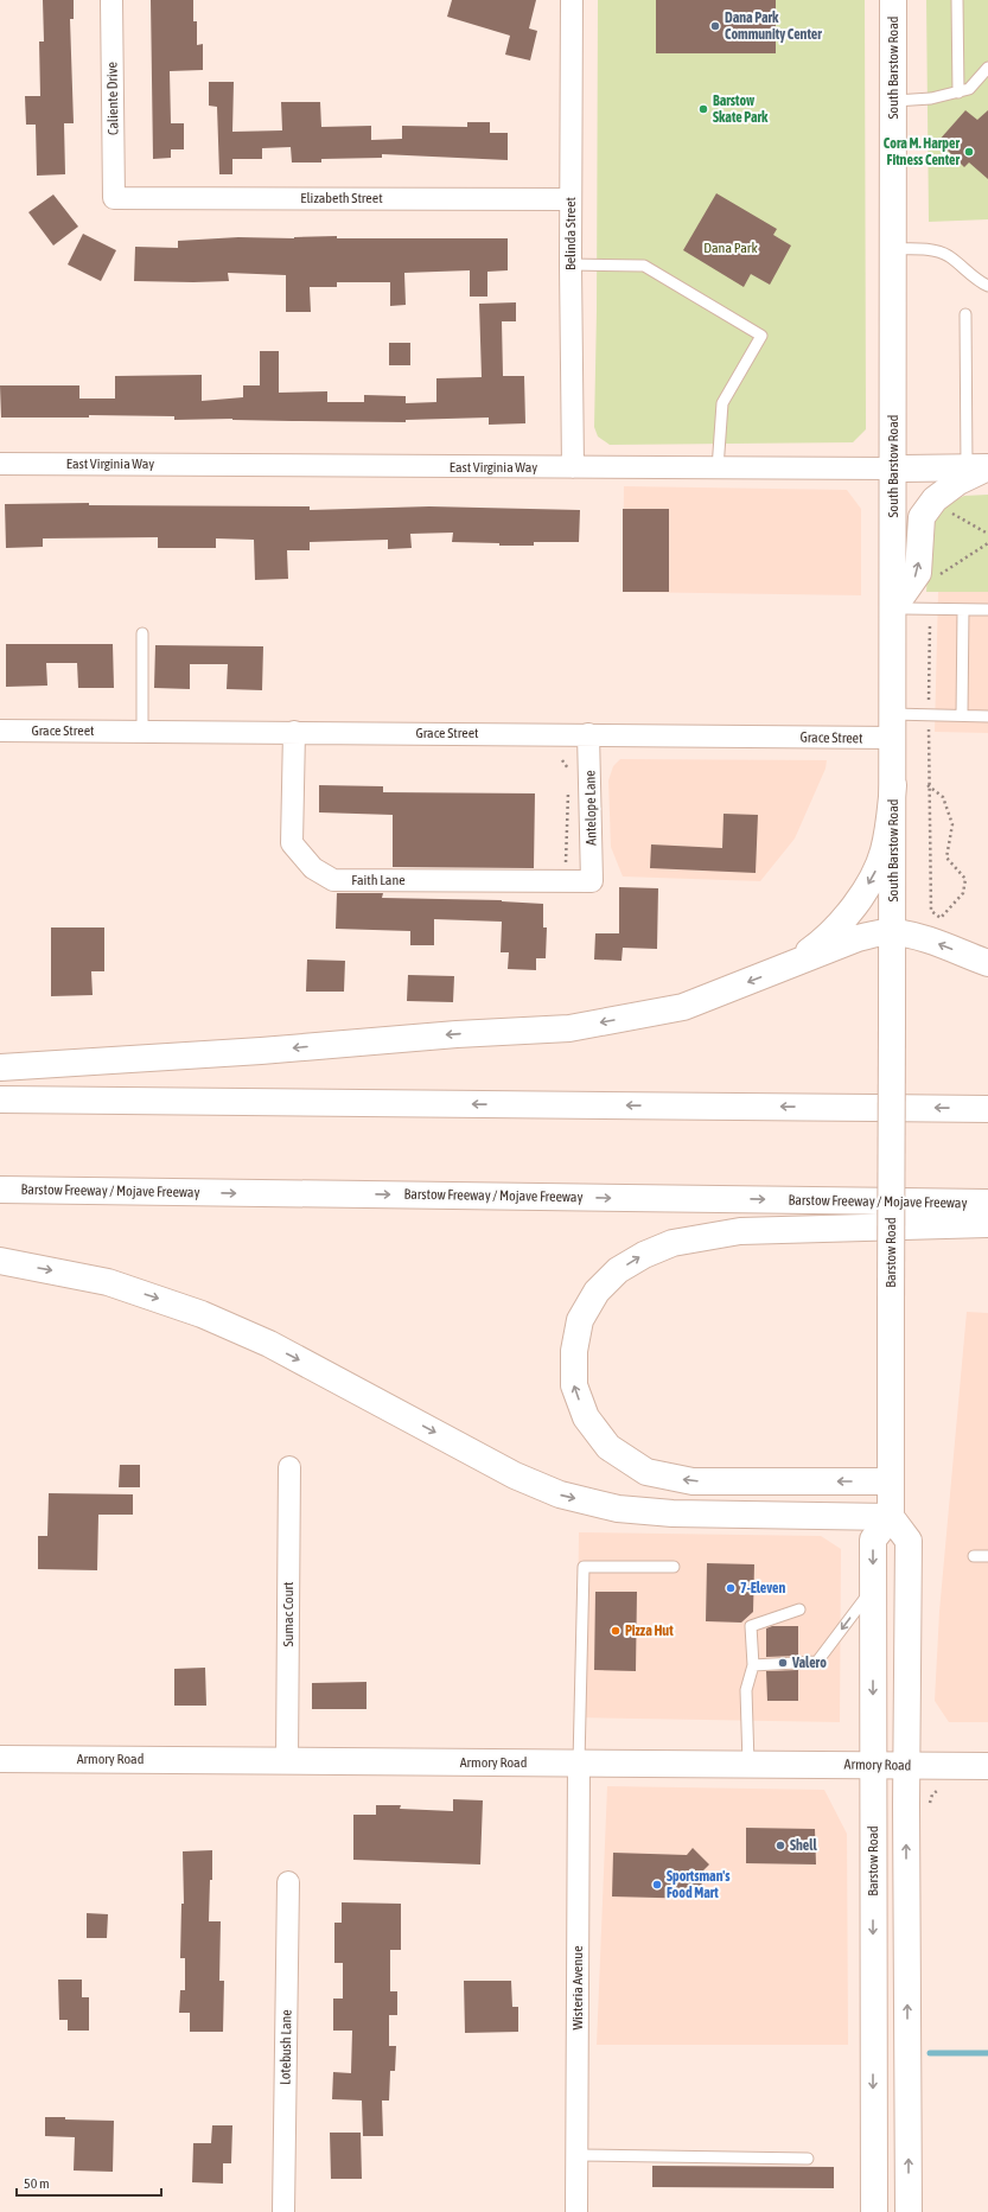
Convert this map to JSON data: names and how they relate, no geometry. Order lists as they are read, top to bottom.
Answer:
{
  "streets": {
    "main road": [
      "South Barstow Road",
      "East Virginia Way",
      "Barstow Freeway / Mojave Freeway",
      "Barstow Road",
      "Armory Road"
    ],
    "street": [
      "Caliente Drive",
      "Elizabeth Street",
      "Belinda Street",
      "Grace Street",
      "Antelope Lane",
      "Faith Lane",
      "Sumac Court",
      "Wisteria Avenue",
      "Lotebush Lane"
    ]
  },
  "crossings": [
    ["South Barstow Road", "East Virginia Way"],
    ["South Barstow Road", "Grace Street"],
    ["South Barstow Road", "Barstow Road"],
    ["Caliente Drive", "Elizabeth Street"],
    ["Elizabeth Street", "Belinda Street"],
    ["Belinda Street", "East Virginia Way"],
    ["Grace Street", "Antelope Lane"],
    ["Grace Street", "Faith Lane"],
    ["Antelope Lane", "Faith Lane"],
    ["Barstow Road", "Armory Road"],
    ["Sumac Court", "Armory Road"],
    ["Armory Road", "Wisteria Avenue"]
  ],
  "parks": ["Dana Park"],
  "places": [
    "Dana Park Community Center",
    "Barstow Skate Park",
    "Cora M. Harper Fitness Center",
    "7-Eleven",
    "Pizza Hut",
    "Valero",
    "Shell",
    "Sportsman's Food Mart"
  ],
  "scale_bar": "50 m"
}
